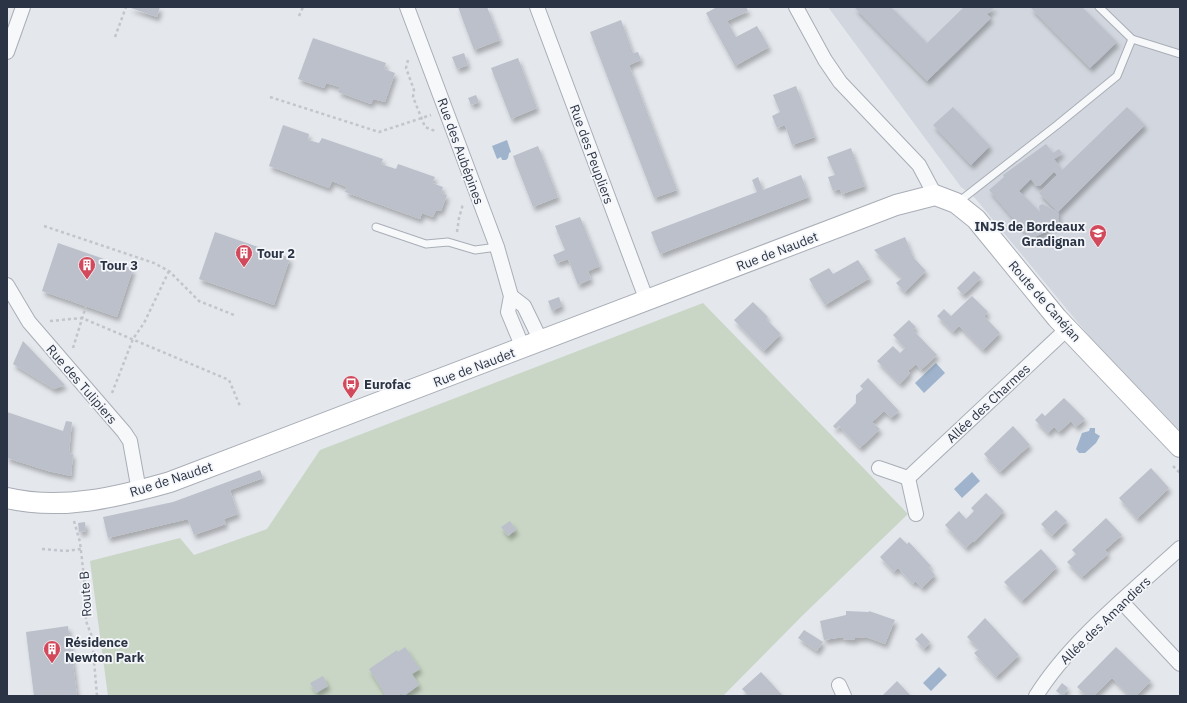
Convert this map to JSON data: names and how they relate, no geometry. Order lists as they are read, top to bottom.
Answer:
{
  "streets": {
    "street": [
      "Rue des Aubépines",
      "Rue des Peupliers",
      "Rue de Naudet",
      "Route de Canéjan",
      "Rue des Tulipiers",
      "Allée des Charmes",
      "Allée des Amandiers"
    ],
    "path": ["Route B"]
  },
  "crossings": [
    ["Rue des Aubépines", "Rue de Naudet"],
    ["Rue des Peupliers", "Rue de Naudet"],
    ["Rue de Naudet", "Route de Canéjan"],
    ["Rue de Naudet", "Rue des Tulipiers"],
    ["Route de Canéjan", "Allée des Charmes"]
  ],
  "places": {
    "school or university": ["INJS de Bordeaux Gradignan"],
    "building": ["Tour 2", "Tour 3", "Résidence Newton Park"],
    "bus stop": ["Eurofac"]
  }
}
